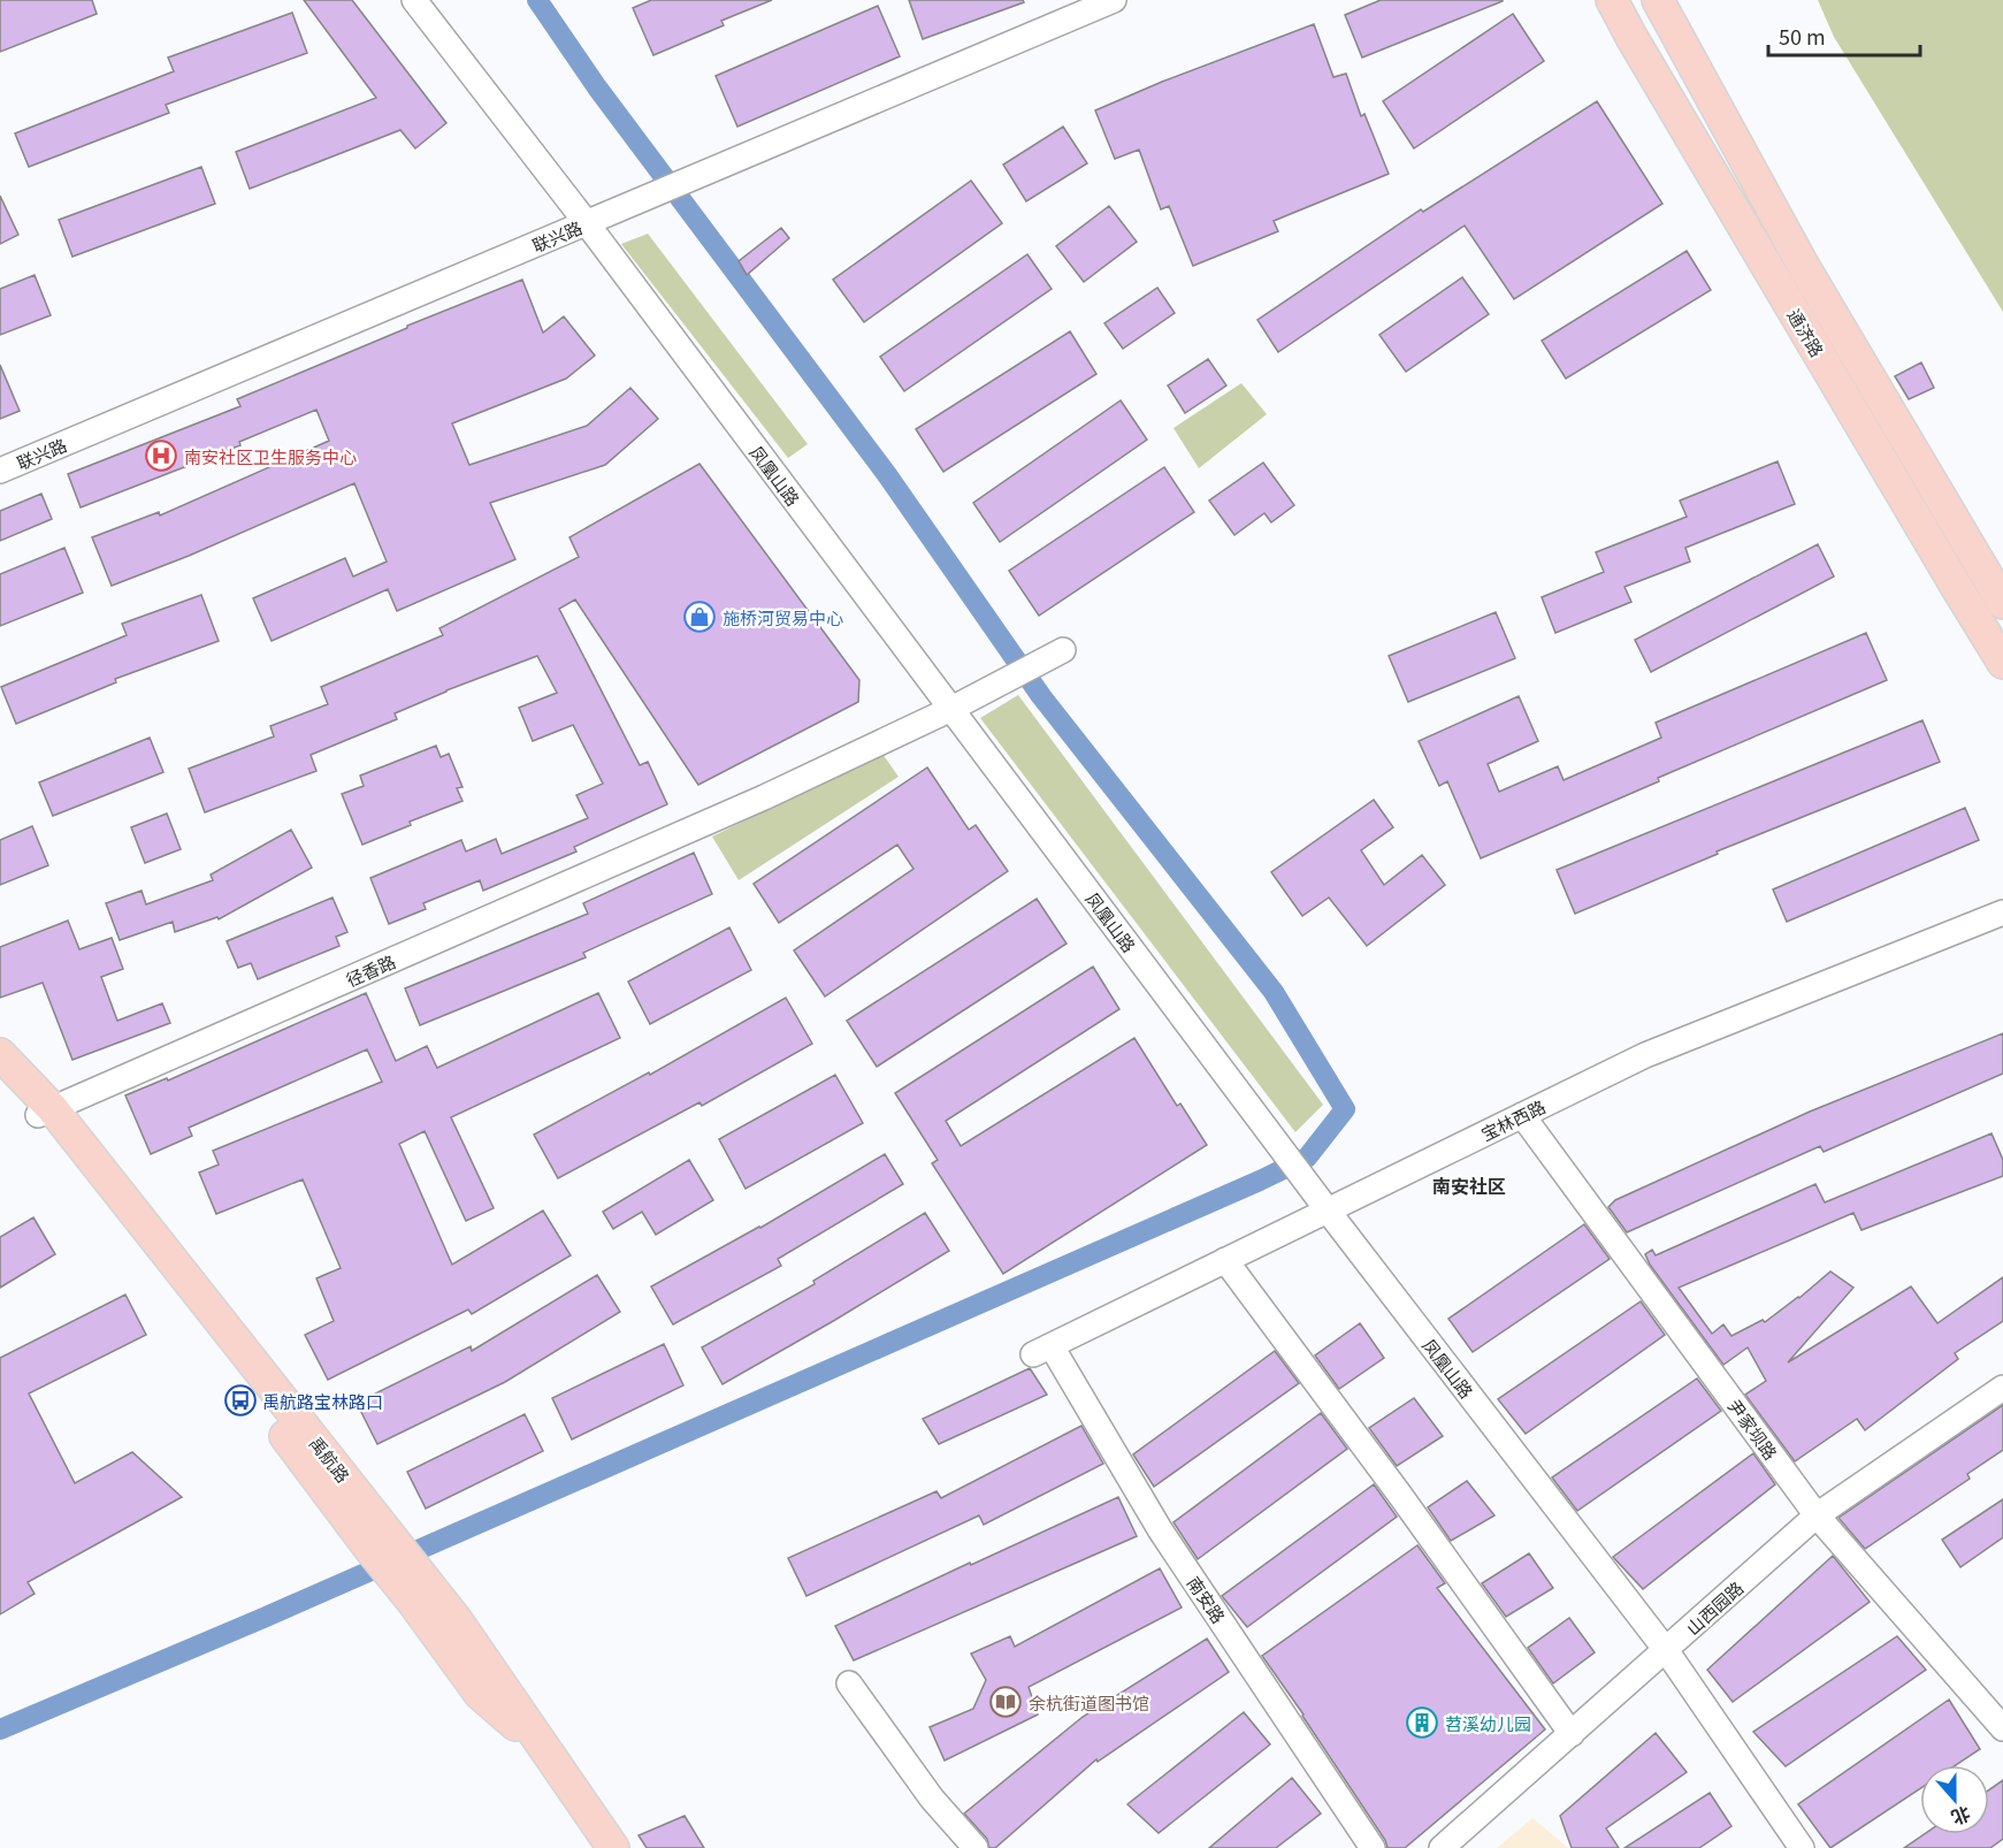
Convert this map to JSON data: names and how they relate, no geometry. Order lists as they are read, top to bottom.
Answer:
{
  "streets": {
    "main road": ["通济路", "禹航路"],
    "street": [
      "联兴路",
      "凤凰山路",
      "径香路",
      "宝林西路",
      "尹家坝路",
      "南安路",
      "山西园路"
    ]
  },
  "crossings": [
    ["联兴路", "凤凰山路"],
    ["凤凰山路", "径香路"],
    ["凤凰山路", "宝林西路"],
    ["凤凰山路", "山西园路"],
    ["径香路", "禹航路"],
    ["宝林西路", "尹家坝路"],
    ["宝林西路", "南安路"],
    ["尹家坝路", "山西园路"]
  ],
  "districts": ["南安社区"],
  "places": {
    "hospital": ["南安社区卫生服务中心"],
    "shop": ["施桥河贸易中心"],
    "bus stop": ["禹航路宝林路口"],
    "library": ["余杭街道图书馆"],
    "building": ["苕溪幼儿园"]
  },
  "scale_bar": "50 m",
  "north": "bottom"
}
